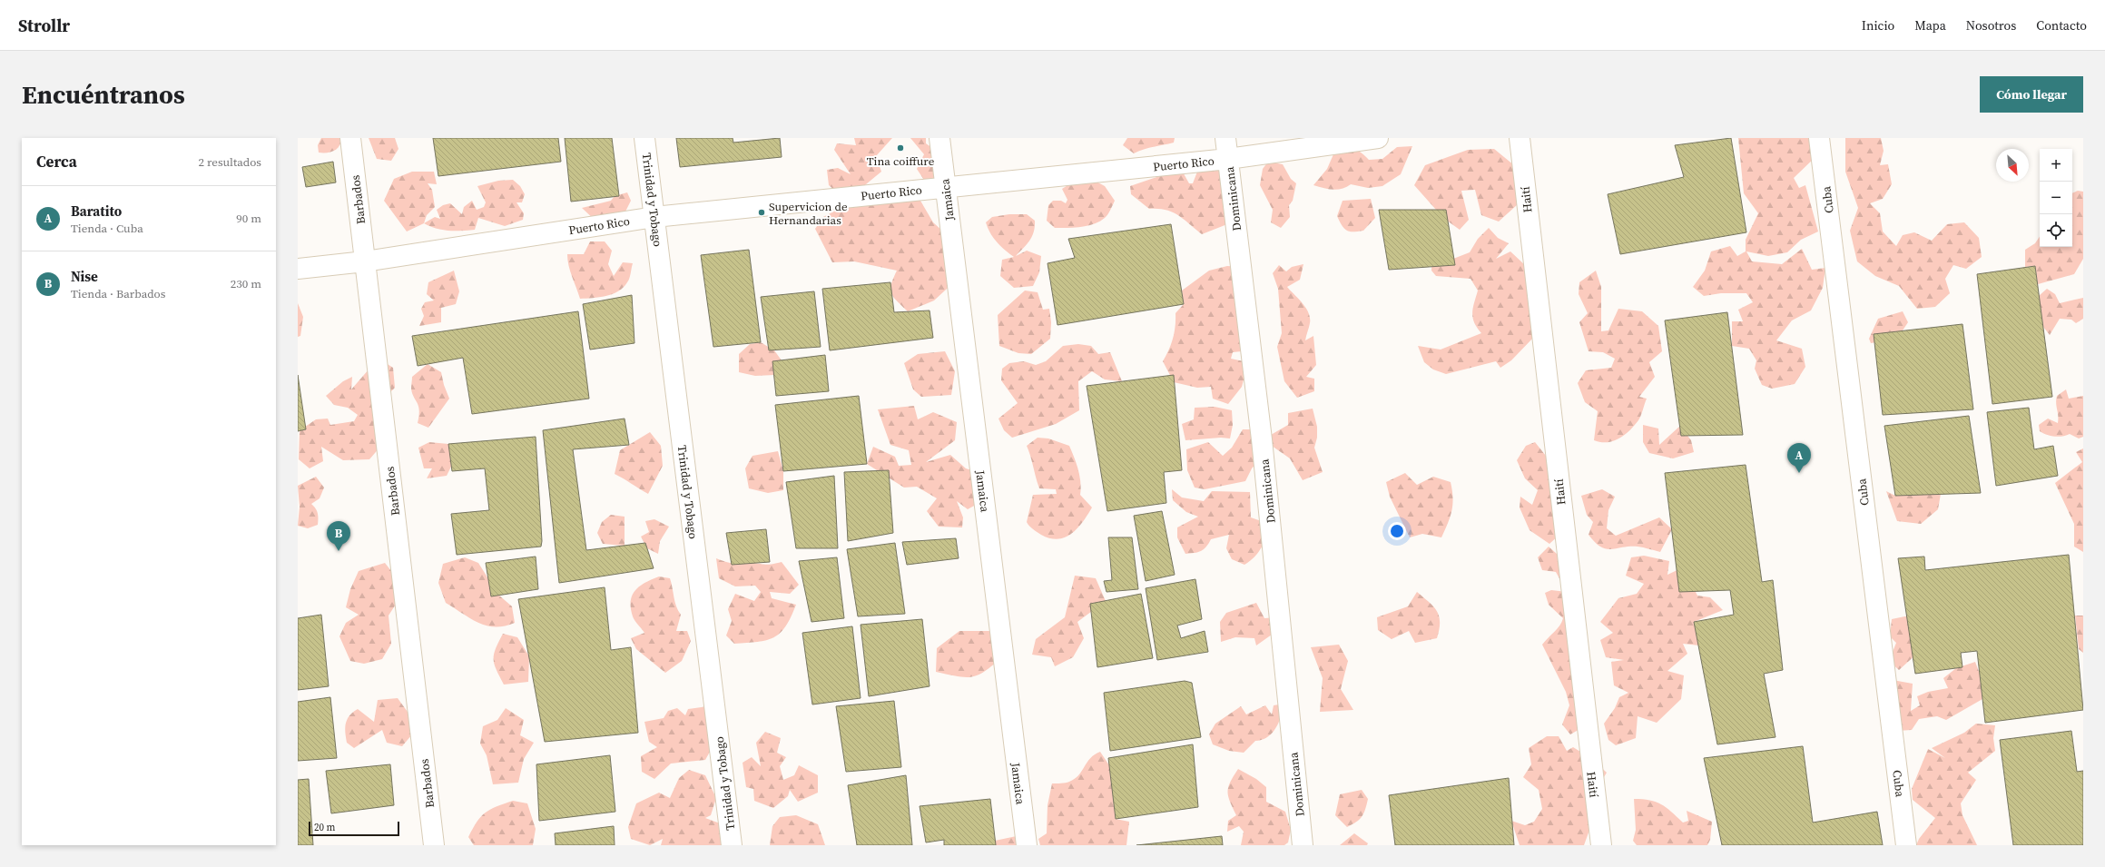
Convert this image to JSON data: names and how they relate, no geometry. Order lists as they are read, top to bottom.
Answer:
{
  "streets": {
    "street": [
      "Puerto Rico",
      "Dominicana",
      "Barbados",
      "Trinidad y Tobago",
      "Jamaica",
      "Haití",
      "Cuba"
    ]
  },
  "crossings": [
    ["Puerto Rico", "Dominicana"],
    ["Puerto Rico", "Barbados"],
    ["Puerto Rico", "Trinidad y Tobago"],
    ["Puerto Rico", "Jamaica"]
  ],
  "places": ["Tina coiffure", "Supervicion de Hernandarias"],
  "scale_bar": "20 m",
  "north": "bottom right",
  "page": {
    "header": "Strollr",
    "nav": [
      "Inicio",
      "Mapa",
      "Nosotros",
      "Contacto"
    ],
    "buttons": "Cómo llegar",
    "title": "Encuéntranos",
    "heading": ["Cerca", "2 resultados"],
    "map_buttons": ["+", "−"],
    "list": [
      {
        "mark": "A",
        "name": "Baratito",
        "note": "Tienda · Cuba",
        "value": "90 m"
      },
      {
        "mark": "B",
        "name": "Nise",
        "note": "Tienda · Barbados",
        "value": "230 m"
      }
    ],
    "pins": ["A", "B"],
    "scale": "20 m"
  }
}
